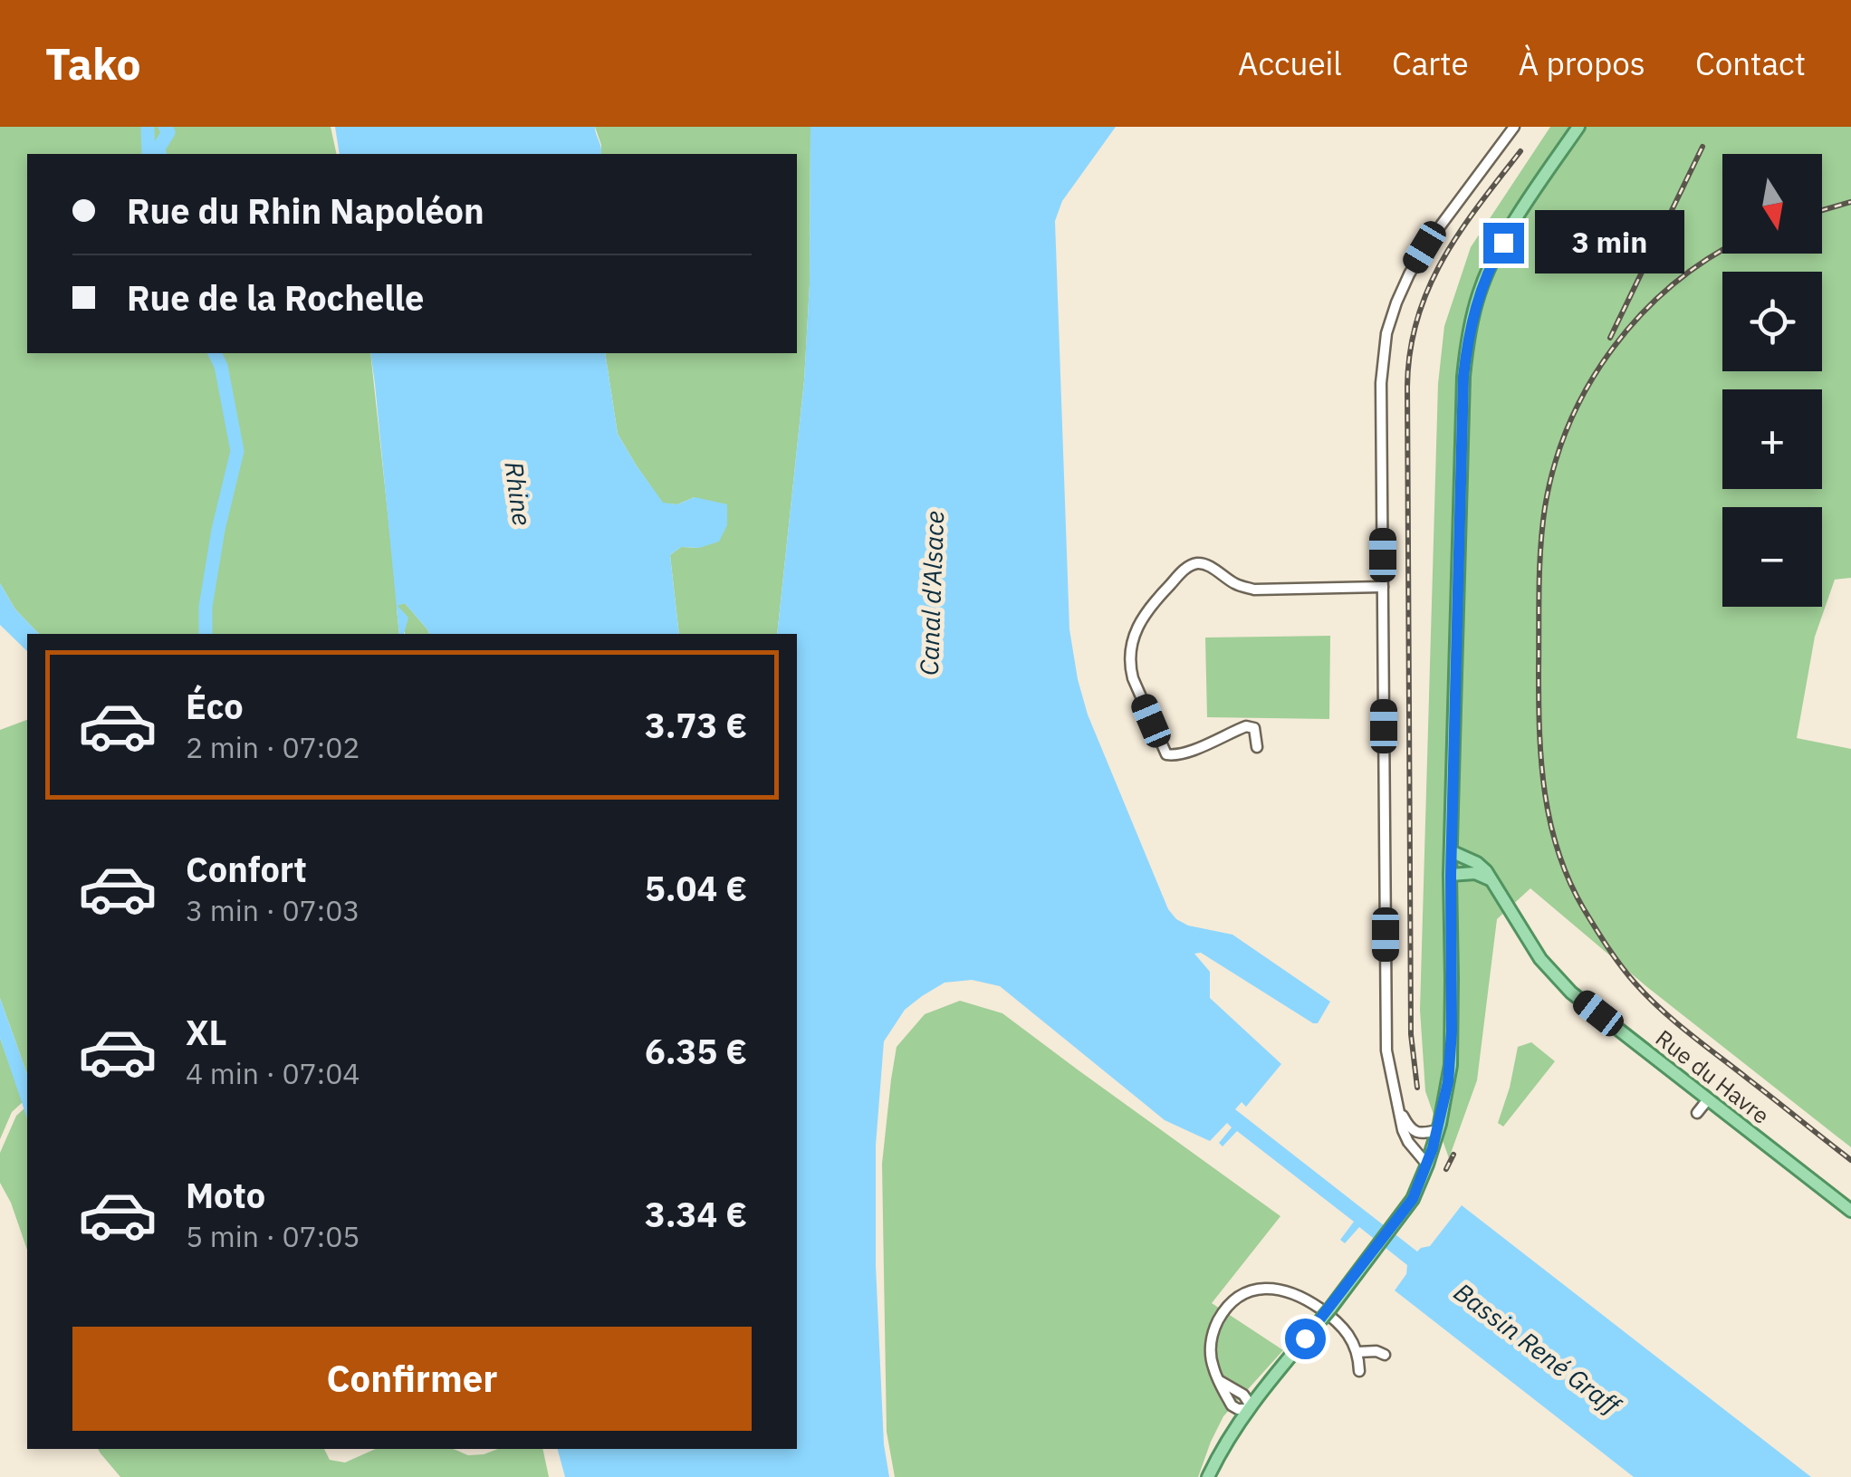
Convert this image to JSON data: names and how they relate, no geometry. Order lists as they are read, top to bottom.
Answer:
{
  "streets": {
    "main road": ["Rue du Havre"]
  },
  "water": ["Rhine", "Canal d'Alsace", "Bassin René Graff"],
  "north": "bottom",
  "page": {
    "header": "Tako",
    "nav": [
      "Accueil",
      "Carte",
      "À propos",
      "Contact"
    ],
    "map_buttons": ["+", "−"],
    "banner": ["Rue du Rhin Napoléon", "Rue de la Rochelle"],
    "bubble": "3 min",
    "list": [
      {
        "name": "Éco",
        "note": "2 min · 07:02",
        "value": "3.73 €"
      },
      {
        "name": "Confort",
        "note": "3 min · 07:03",
        "value": "5.04 €"
      },
      {
        "name": "XL",
        "note": "4 min · 07:04",
        "value": "6.35 €"
      },
      {
        "name": "Moto",
        "note": "5 min · 07:05",
        "value": "3.34 €"
      }
    ],
    "buttons": "Confirmer"
  }
}
